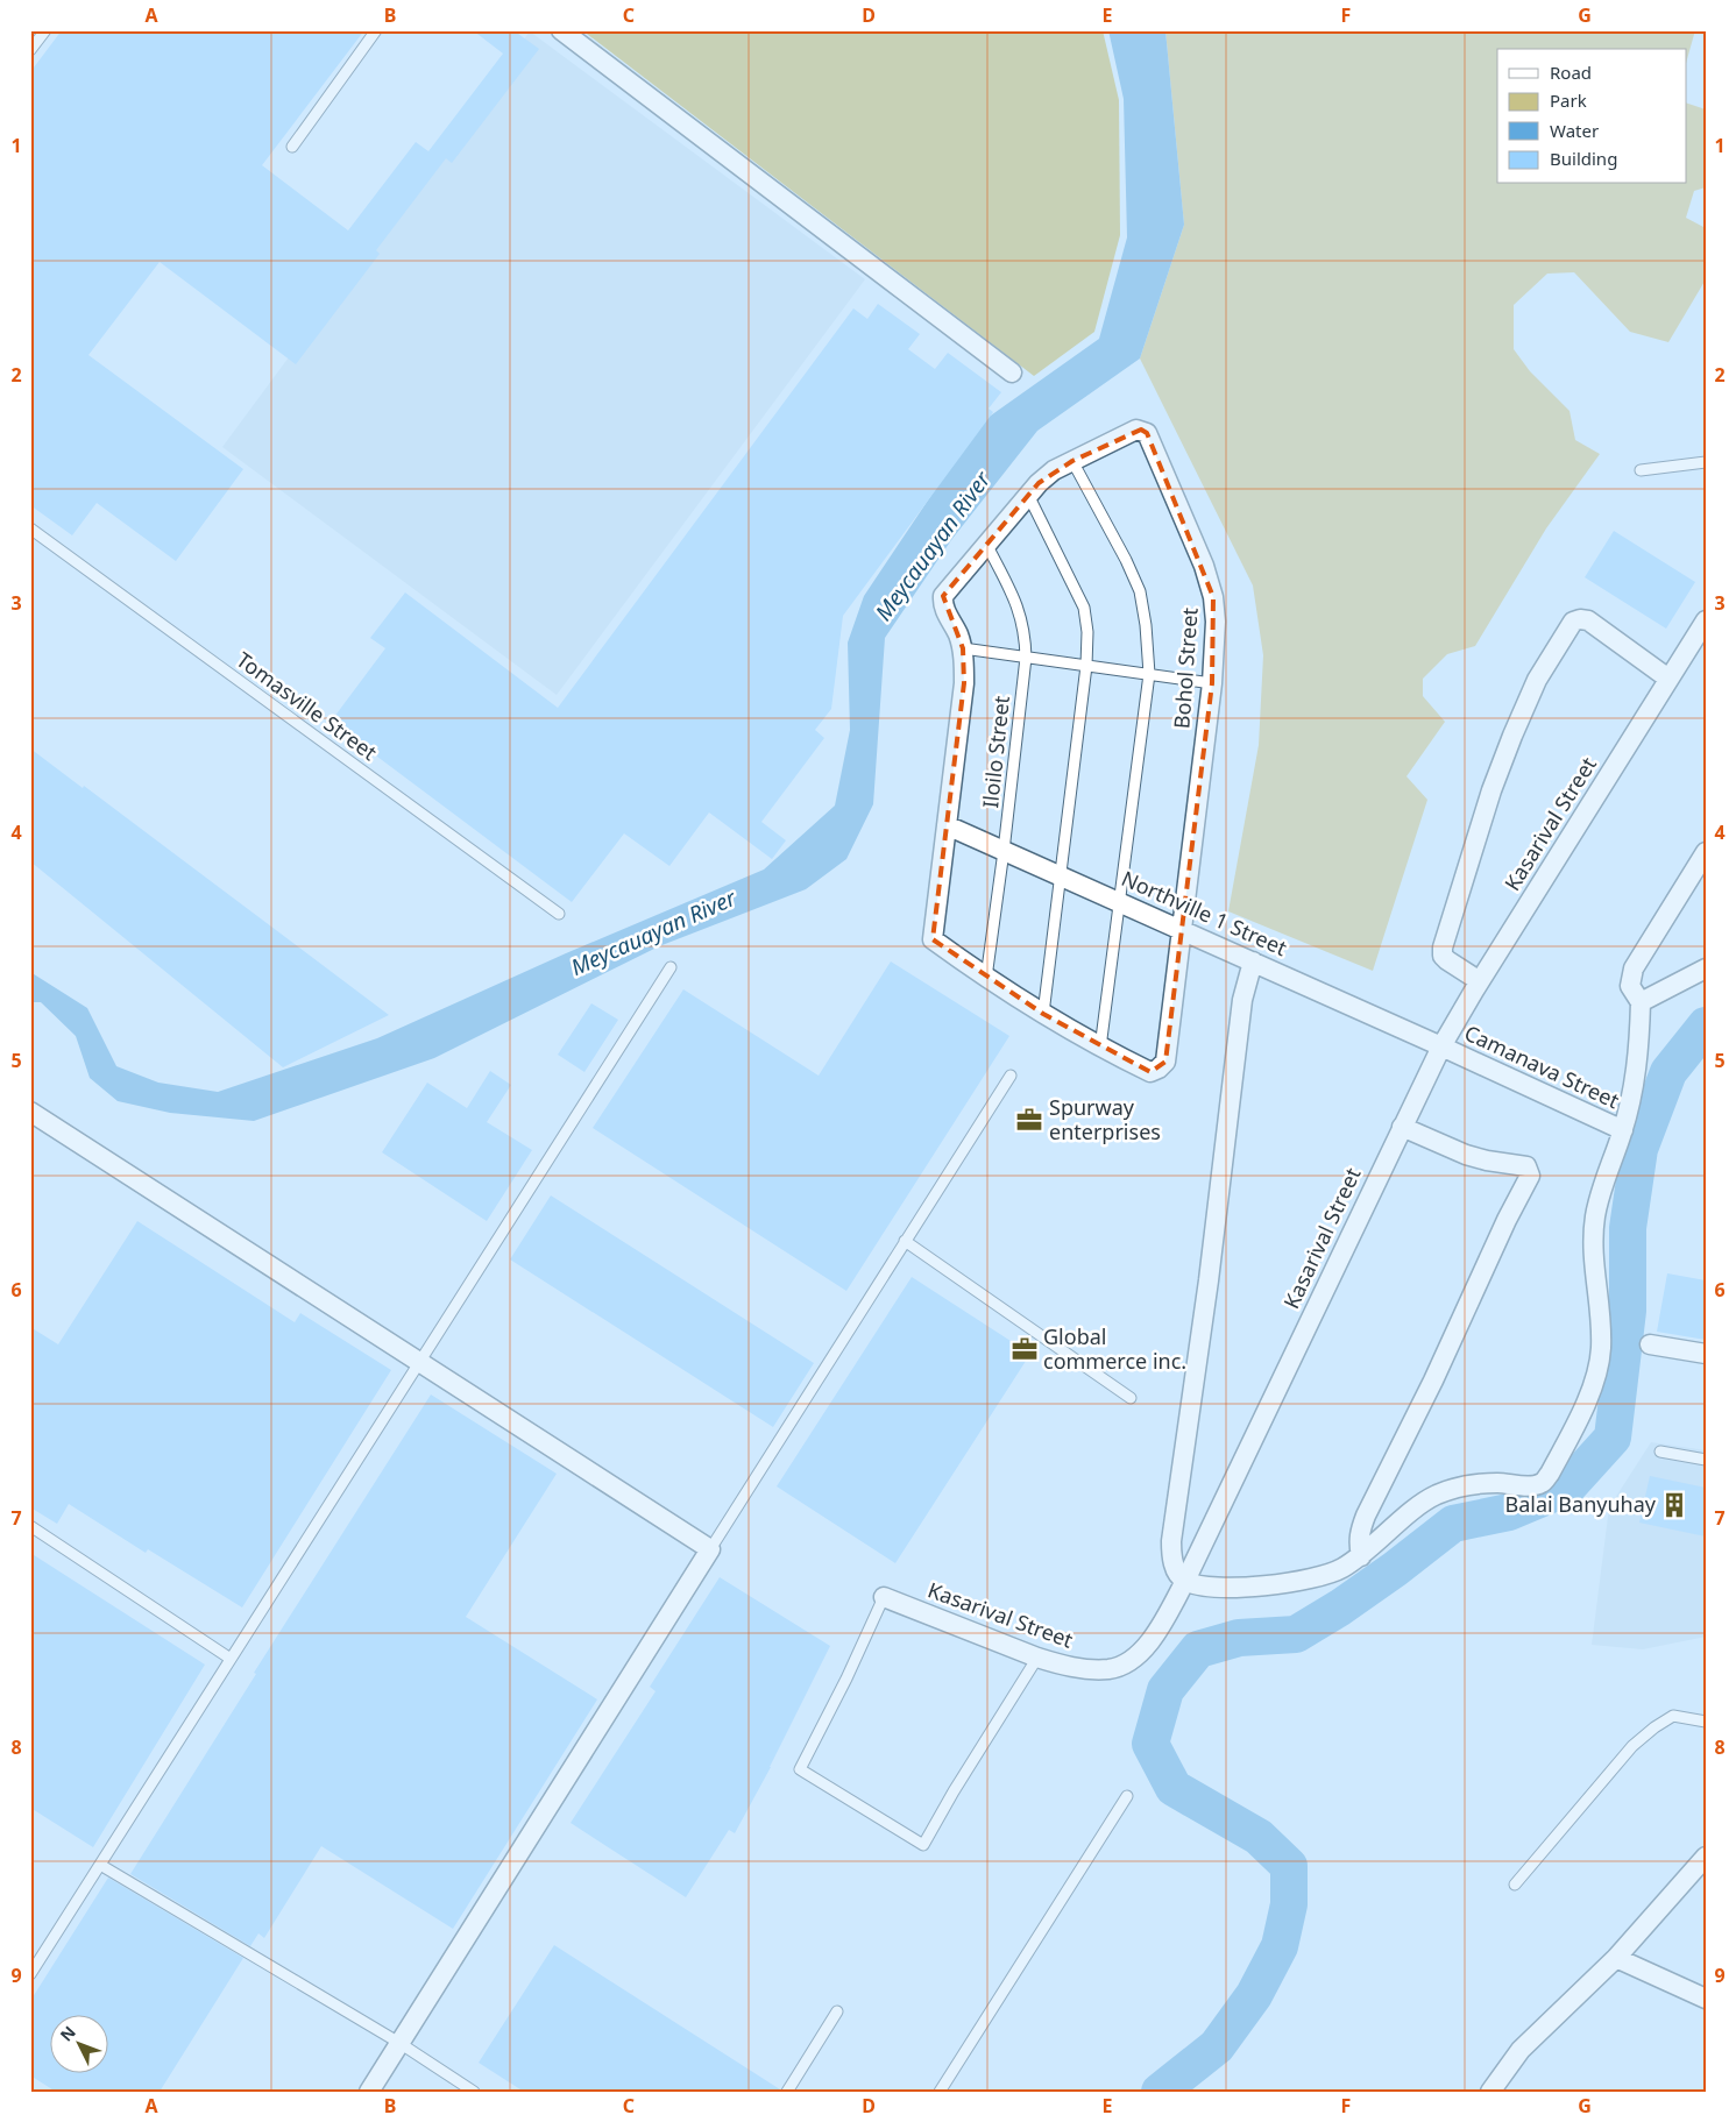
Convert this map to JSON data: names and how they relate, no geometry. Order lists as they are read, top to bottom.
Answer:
{
  "streets": {
    "street": [
      "Bohol Street",
      "Kasarival Street",
      "Northville 1 Street",
      "Camanava Street"
    ],
    "lane": ["Tomasville Street", "Iloilo Street"]
  },
  "crossings": [
    ["Bohol Street", "Northville 1 Street"],
    ["Iloilo Street", "Northville 1 Street"],
    ["Kasarival Street", "Northville 1 Street"],
    ["Kasarival Street", "Camanava Street"],
    ["Northville 1 Street", "Camanava Street"]
  ],
  "water": ["Meycauayan River"],
  "places": {
    "office": ["Spurway enterprises", "Global commerce inc."],
    "building": ["Balai Banyuhay"]
  },
  "legend": [
    "Road",
    "Park",
    "Water",
    "Building"
  ],
  "north": "top left",
  "grid": {
    "columns": [
      "A",
      "B",
      "C",
      "D",
      "E",
      "F",
      "G"
    ],
    "rows": [
      "1",
      "2",
      "3",
      "4",
      "5",
      "6",
      "7",
      "8",
      "9"
    ]
  }
}
